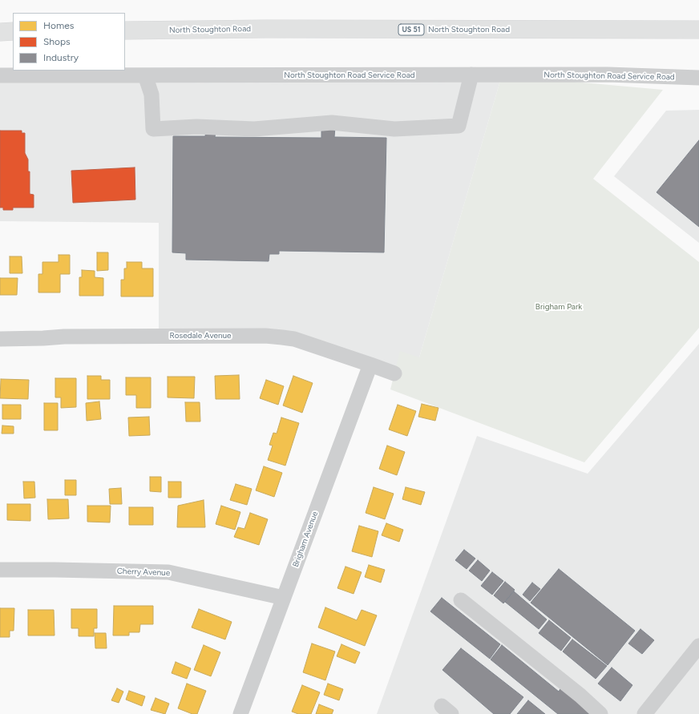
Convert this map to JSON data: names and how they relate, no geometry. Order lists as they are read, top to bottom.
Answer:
{
  "streets": {
    "main road": ["North Stoughton Road", "US 51"],
    "street": [
      "North Stoughton Road Service Road",
      "Rosedale Avenue",
      "Brigham Avenue",
      "Cherry Avenue"
    ]
  },
  "crossings": [
    ["Rosedale Avenue", "Brigham Avenue"],
    ["Brigham Avenue", "Cherry Avenue"]
  ],
  "parks": ["Brigham Park"],
  "legend": ["Homes", "Shops", "Industry"]
}
